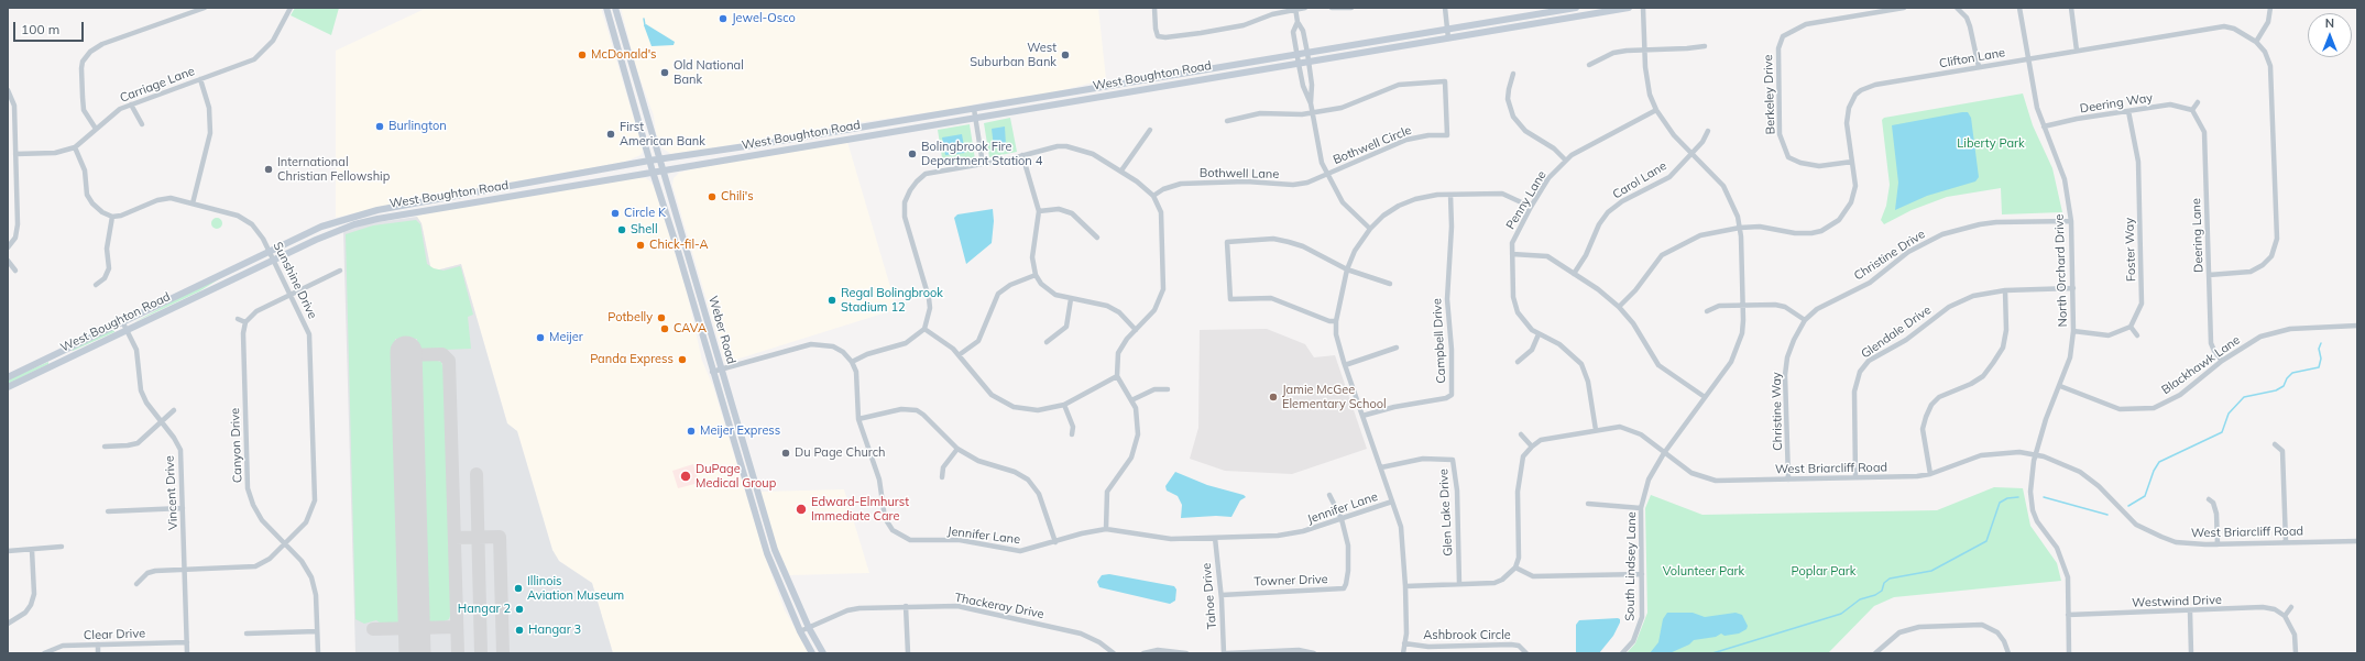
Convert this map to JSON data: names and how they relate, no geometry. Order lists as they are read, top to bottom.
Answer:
{
  "streets": {
    "main road": ["West Boughton Road", "Weber Road"],
    "street": [
      "Clifton Lane",
      "Carriage Lane",
      "Berkeley Drive",
      "Deering Way",
      "Bothwell Circle",
      "Bothwell Lane",
      "Carol Lane",
      "Penny Lane",
      "Deering Lane",
      "Foster Way",
      "Christine Drive",
      "North Orchard Drive",
      "Sunshine Drive",
      "Glendale Drive",
      "Campbell Drive",
      "Blackhawk Lane",
      "Christine Way",
      "Canyon Drive",
      "West Briarcliff Road",
      "Vincent Drive",
      "Jennifer Lane",
      "Glen Lake Drive",
      "South Lindsey Lane",
      "Towner Drive",
      "Tahoe Drive",
      "Westwind Drive",
      "Thackeray Drive",
      "Clear Drive",
      "Ashbrook Circle"
    ]
  },
  "crossings": [
    ["Clifton Lane", "Berkeley Drive"],
    ["Clifton Lane", "Deering Lane"],
    ["Clifton Lane", "North Orchard Drive"],
    ["Clifton Lane", "South Lindsey Lane"],
    ["West Boughton Road", "Sunshine Drive"],
    ["West Boughton Road", "Weber Road"],
    ["West Boughton Road", "Vincent Drive"],
    ["Deering Way", "Deering Lane"],
    ["Deering Way", "Foster Way"],
    ["Deering Way", "North Orchard Drive"],
    ["Bothwell Circle", "Bothwell Lane"],
    ["Carol Lane", "South Lindsey Lane"],
    ["Penny Lane", "West Briarcliff Road"],
    ["Penny Lane", "South Lindsey Lane"],
    ["Deering Lane", "Blackhawk Lane"],
    ["Christine Drive", "North Orchard Drive"],
    ["Christine Drive", "Christine Way"],
    ["North Orchard Drive", "Glendale Drive"],
    ["North Orchard Drive", "Blackhawk Lane"],
    ["North Orchard Drive", "West Briarcliff Road"],
    ["North Orchard Drive", "Westwind Drive"],
    ["Sunshine Drive", "Canyon Drive"],
    ["Sunshine Drive", "Vincent Drive"],
    ["Weber Road", "Thackeray Drive"],
    ["Glendale Drive", "West Briarcliff Road"],
    ["Christine Way", "West Briarcliff Road"],
    ["West Briarcliff Road", "South Lindsey Lane"],
    ["Vincent Drive", "Clear Drive"],
    ["Jennifer Lane", "Towner Drive"],
    ["Jennifer Lane", "Tahoe Drive"],
    ["Towner Drive", "Tahoe Drive"]
  ],
  "parks": ["Liberty Park", "Volunteer Park", "Poplar Park"],
  "places": [
    "Jewel-Osco",
    "McDonald's",
    "West Suburban Bank",
    "Old National Bank",
    "Burlington",
    "First American Bank",
    "Bolingbrook Fire Department Station 4",
    "International Christian Fellowship",
    "Chili's",
    "Circle K",
    "Shell",
    "Chick-fil-A",
    "Regal Bolingbrook Stadium 12",
    "Potbelly",
    "CAVA",
    "Meijer",
    "Panda Express",
    "Jamie McGee Elementary School",
    "Meijer Express",
    "Du Page Church",
    "DuPage Medical Group",
    "Edward-Elmhurst Immediate Care",
    "Illinois Aviation Museum",
    "Hangar 2",
    "Hangar 3"
  ],
  "scale_bar": "100 m",
  "north": "top"
}
